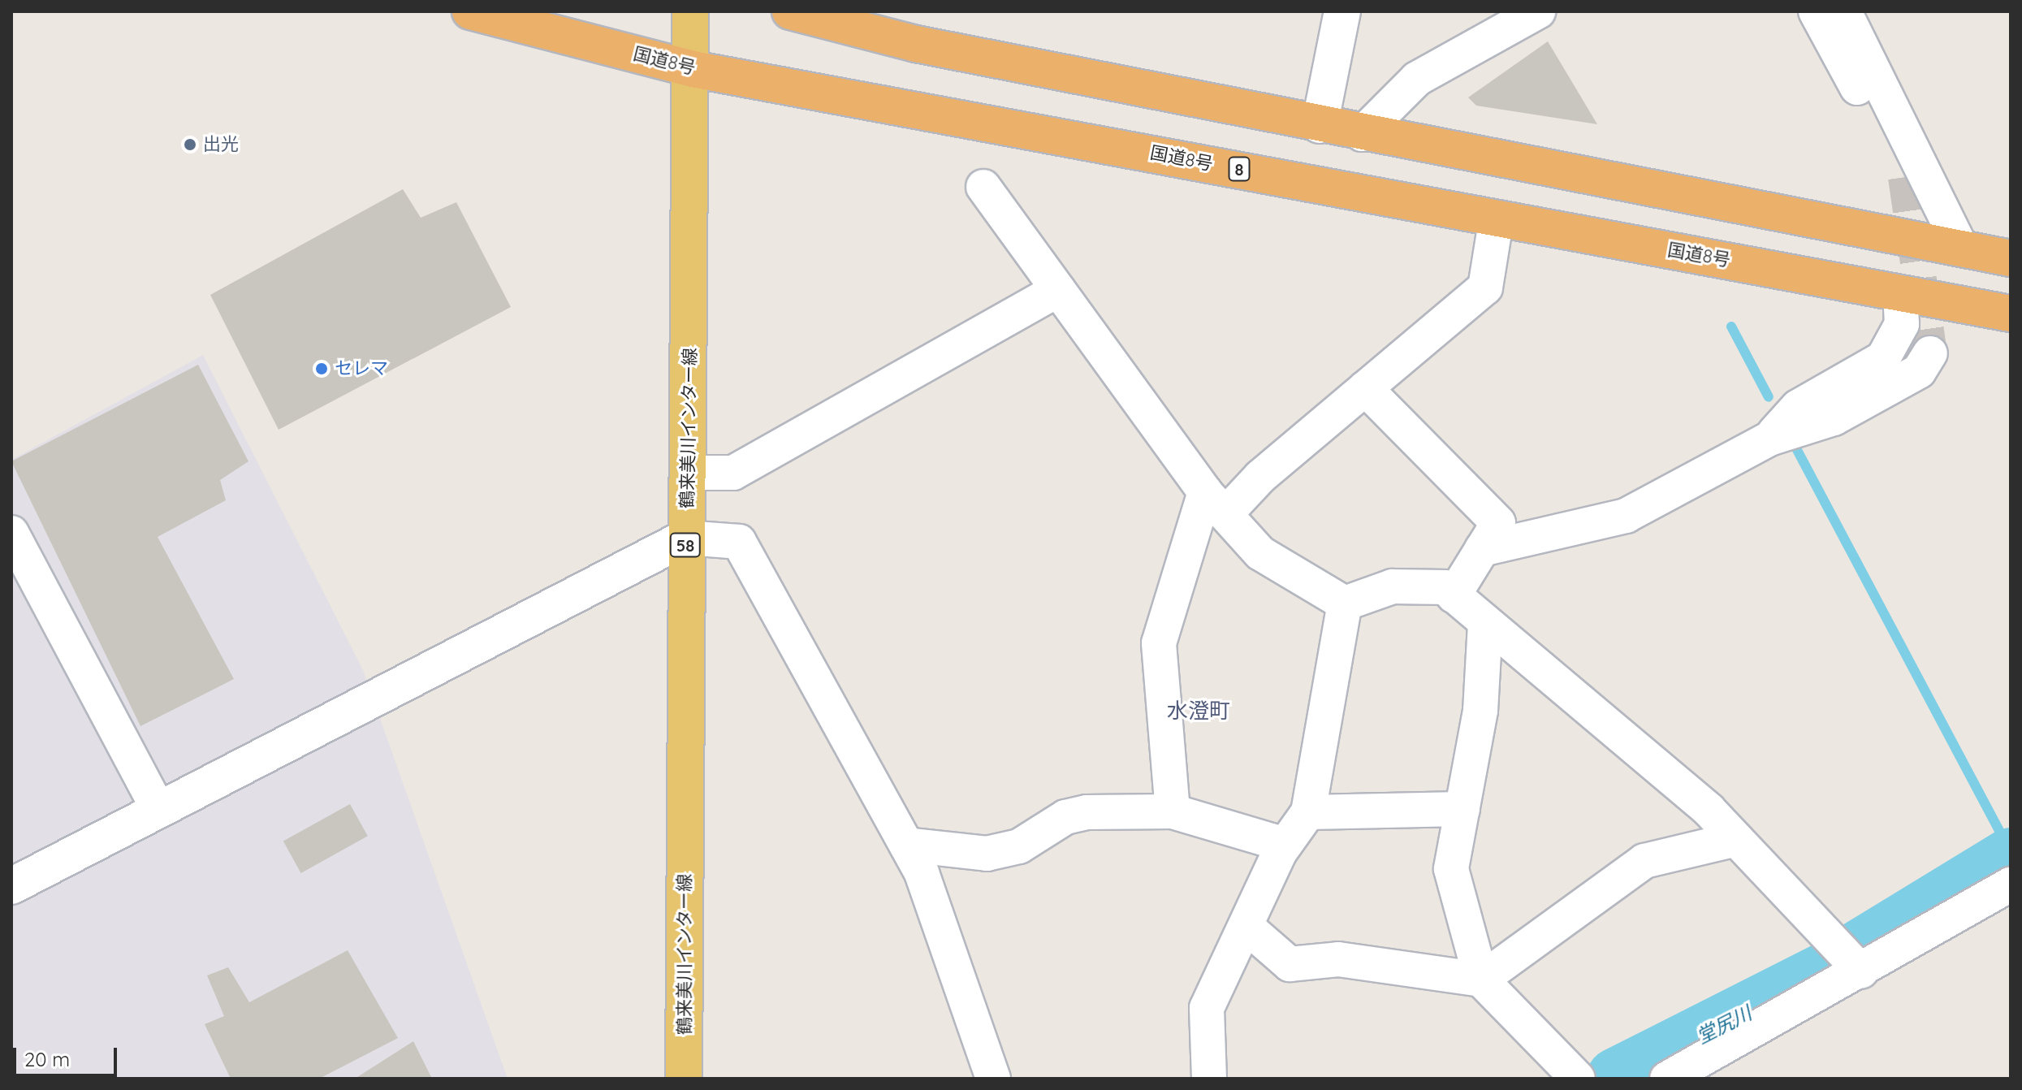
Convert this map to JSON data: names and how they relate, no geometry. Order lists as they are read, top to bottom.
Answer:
{
  "streets": {
    "highway": ["国道8号", "8"],
    "main road": ["鶴来美川インター線", "58"]
  },
  "crossings": [
    ["国道8号", "鶴来美川インター線"]
  ],
  "districts": ["水澄町"],
  "water": ["堂尻川"],
  "places": ["出光", "セレマ"],
  "scale_bar": "20 m"
}
